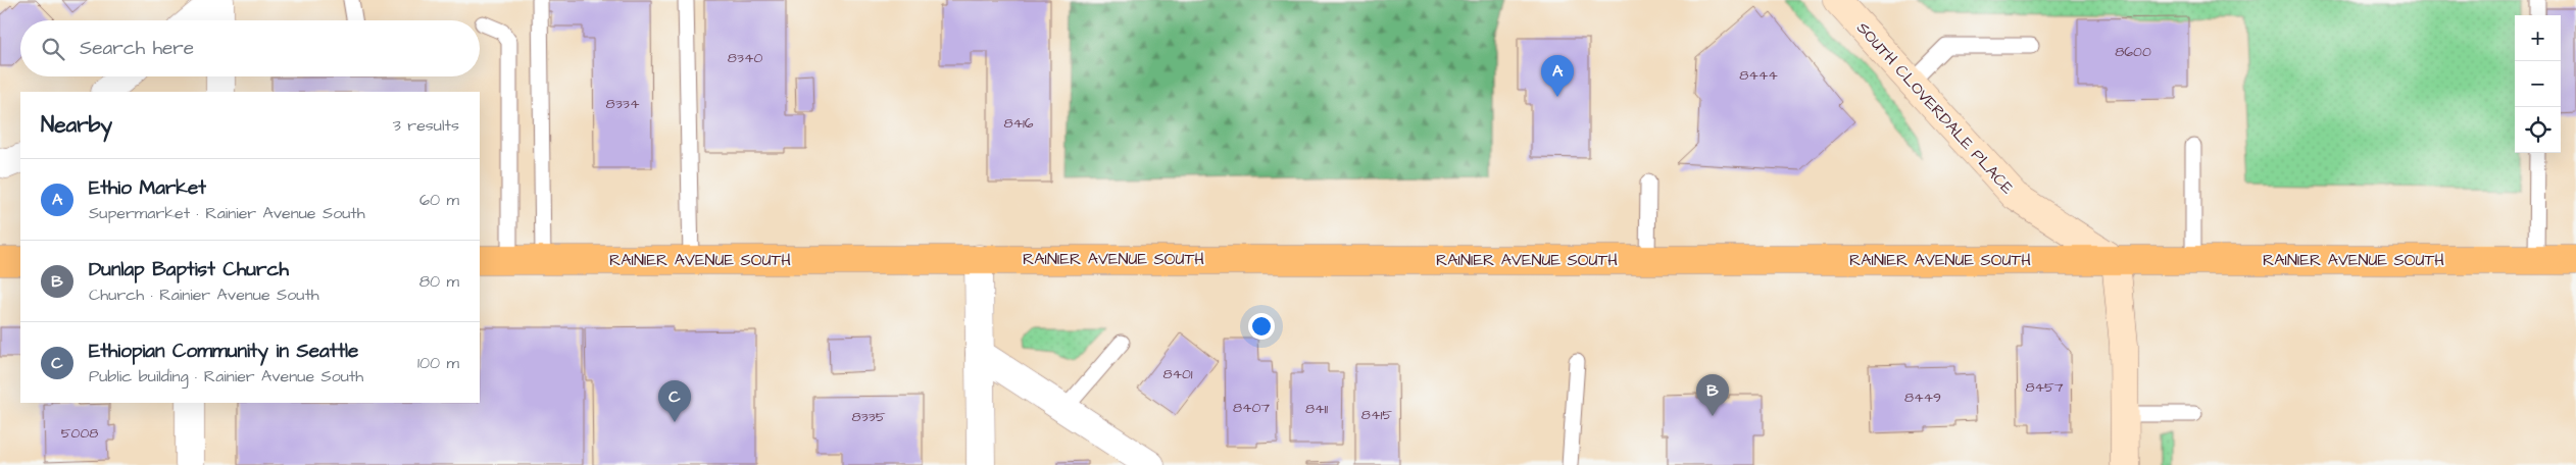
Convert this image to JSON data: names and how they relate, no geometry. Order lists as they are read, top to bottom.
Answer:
{
  "streets": {
    "main road": ["RAINIER AVENUE SOUTH"],
    "street": ["SOUTH CLOVERDALE PLACE"]
  },
  "crossings": [
    ["SOUTH CLOVERDALE PLACE", "RAINIER AVENUE SOUTH"]
  ],
  "house_numbers": [
    "8600",
    "8340",
    "8444",
    "8334",
    "8416",
    "8401",
    "8457",
    "8449",
    "8407",
    "8411",
    "8415",
    "8335",
    "5008"
  ],
  "page": {
    "map_buttons": ["+", "−"],
    "search": "Search here",
    "pins": ["A", "B", "C"],
    "heading": ["Nearby", "3 results"],
    "list": [
      {
        "mark": "A",
        "name": "Ethio Market",
        "note": "Supermarket · Rainier Avenue South",
        "value": "60 m"
      },
      {
        "mark": "B",
        "name": "Dunlap Baptist Church",
        "note": "Church · Rainier Avenue South",
        "value": "80 m"
      },
      {
        "mark": "C",
        "name": "Ethiopian Community in Seattle",
        "note": "Public building · Rainier Avenue South",
        "value": "100 m"
      }
    ]
  }
}
